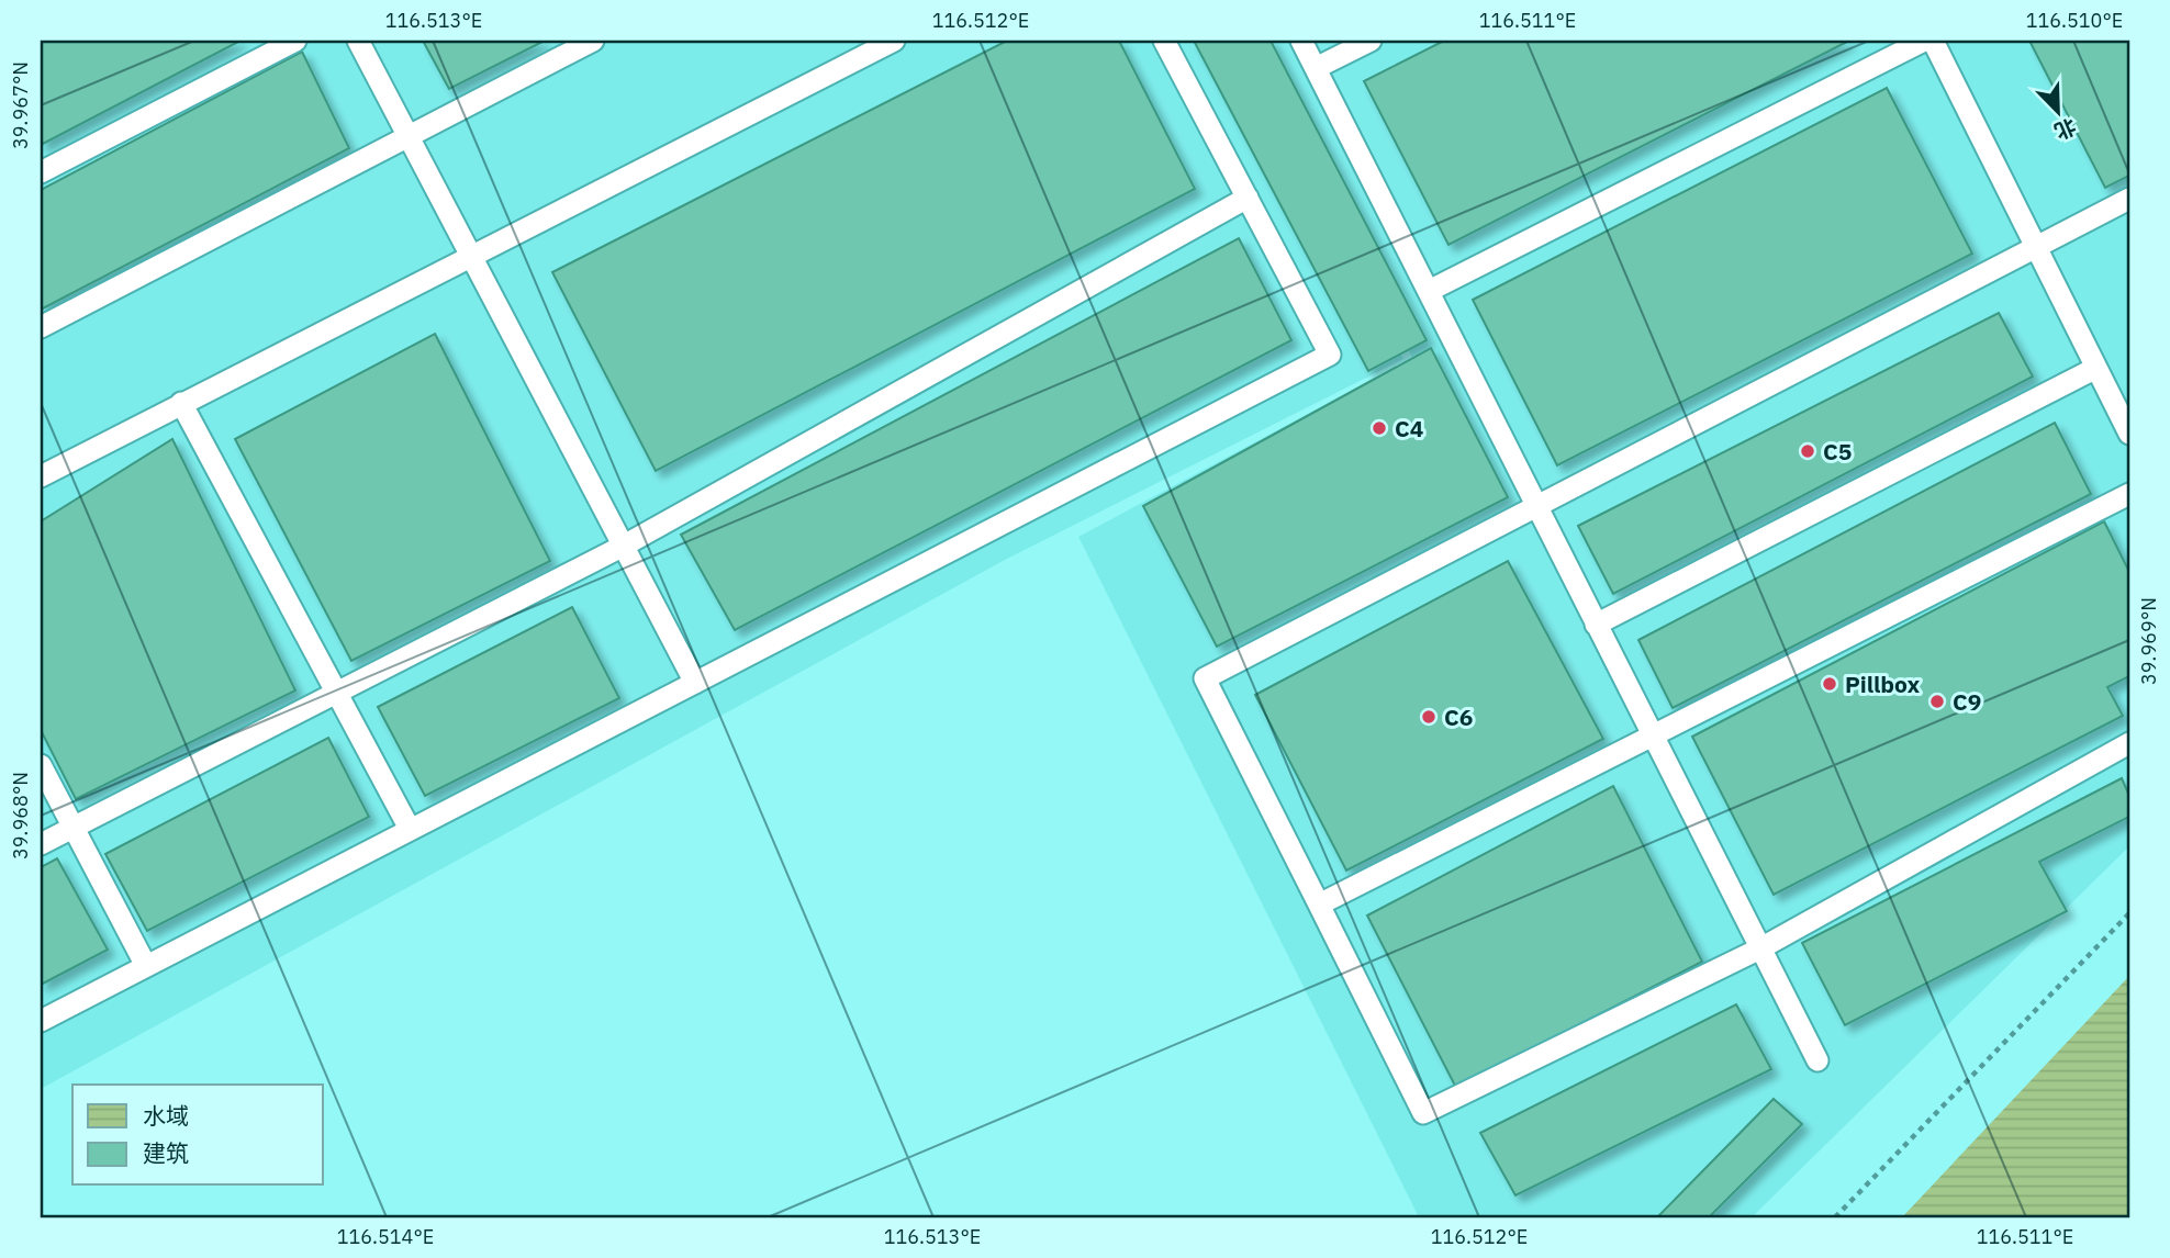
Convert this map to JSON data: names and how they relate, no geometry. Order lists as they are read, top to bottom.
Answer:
{
  "places": [
    "C4",
    "C5",
    "Pillbox",
    "C9",
    "C6"
  ],
  "legend": ["水域", "建筑"],
  "north": "bottom right",
  "coordinates": [
    "116.513°E",
    "116.512°E",
    "116.511°E",
    "116.510°E",
    "39.967°N",
    "39.969°N",
    "39.968°N",
    "116.514°E"
  ]
}
